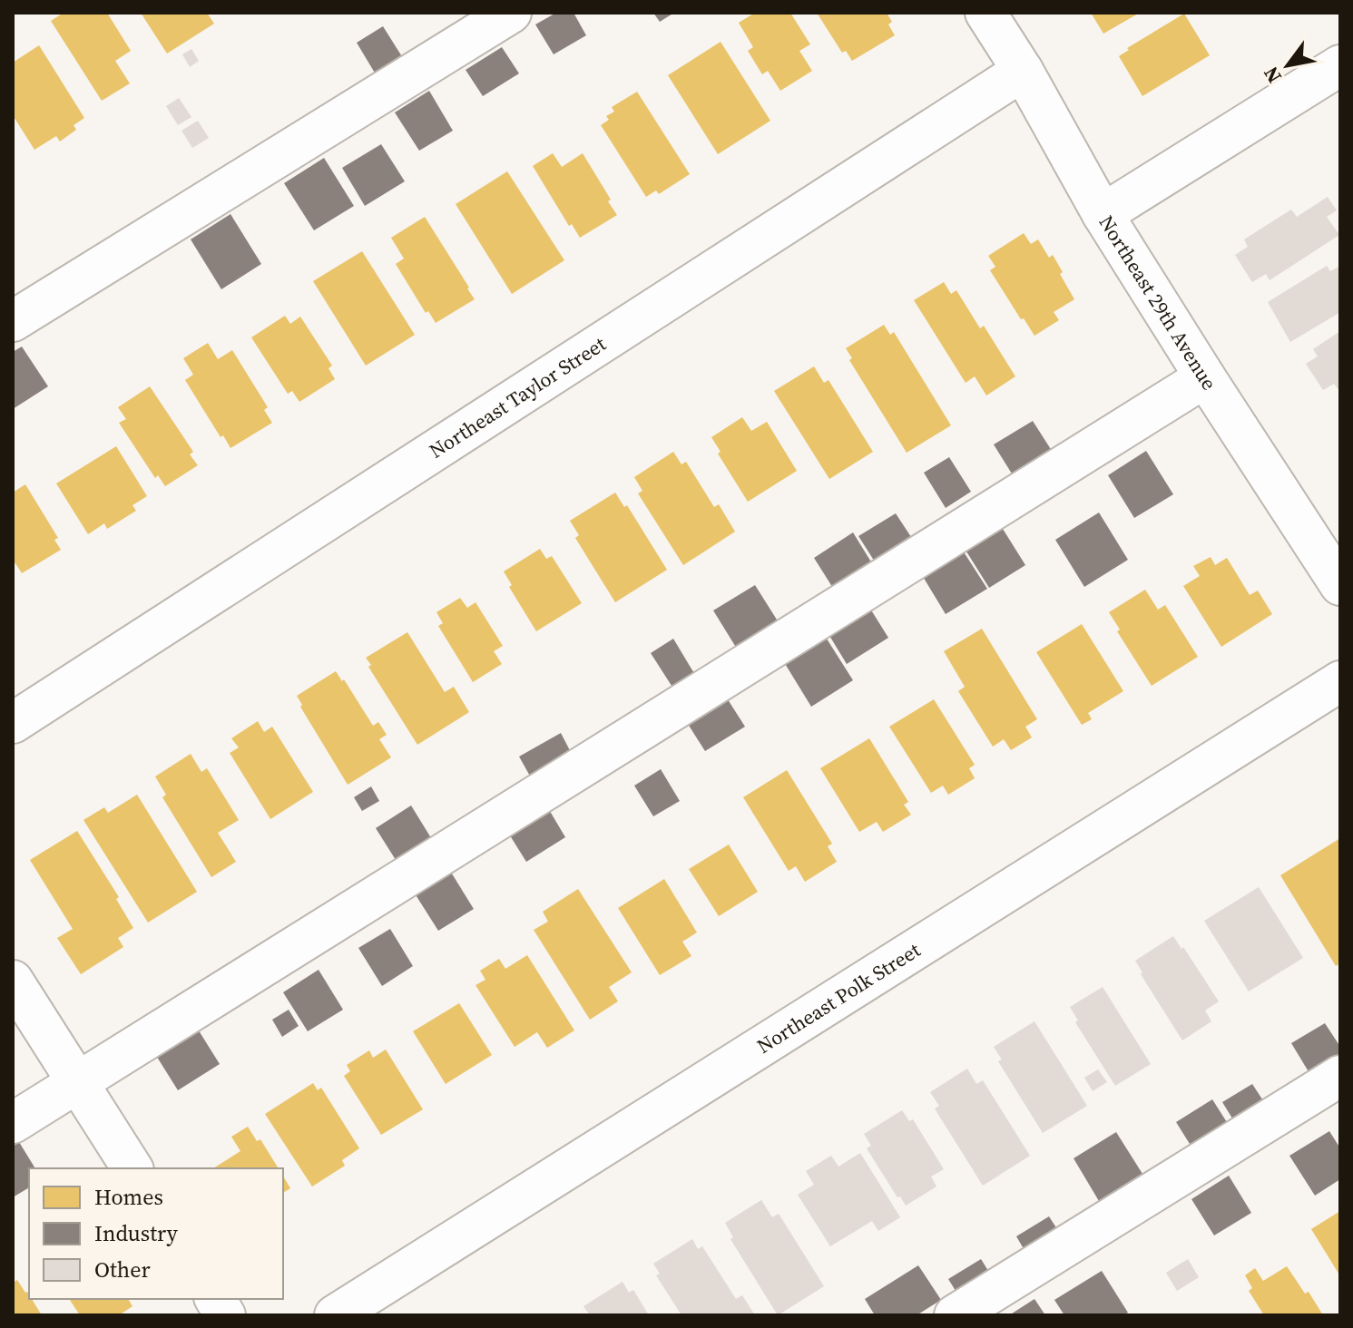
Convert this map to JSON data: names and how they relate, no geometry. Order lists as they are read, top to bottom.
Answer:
{
  "streets": {
    "street": ["Northeast 29th Avenue", "Northeast Taylor Street", "Northeast Polk Street"]
  },
  "crossings": [
    ["Northeast 29th Avenue", "Northeast Taylor Street"]
  ],
  "legend": ["Homes", "Industry", "Other"],
  "north": "bottom left"
}
